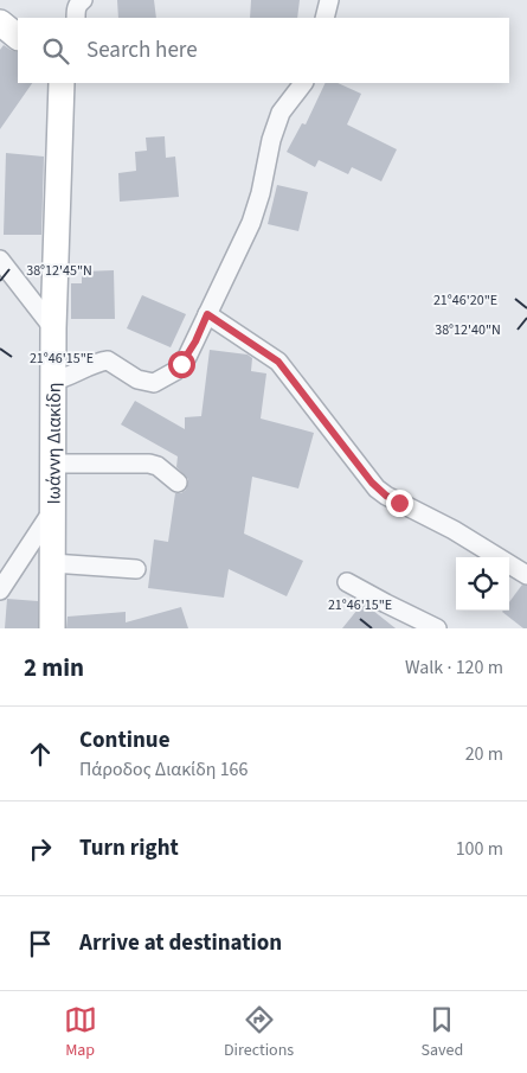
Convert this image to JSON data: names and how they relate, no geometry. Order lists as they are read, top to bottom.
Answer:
{
  "streets": {
    "street": ["Ιωάννη Διακίδη"]
  },
  "page": {
    "search": "Search here",
    "heading": ["2 min", "Walk · 120 m"],
    "list": [
      ["Continue", "Πάροδος Διακίδη 166", "20 m"],
      ["Turn right", "100 m"],
      "Arrive at destination"
    ],
    "nav": ["Map", "Directions", "Saved"]
  },
  "coordinates": [
    "38°12'45\"N",
    "21°46'20\"E",
    "38°12'40\"N",
    "21°46'15\"E"
  ]
}
